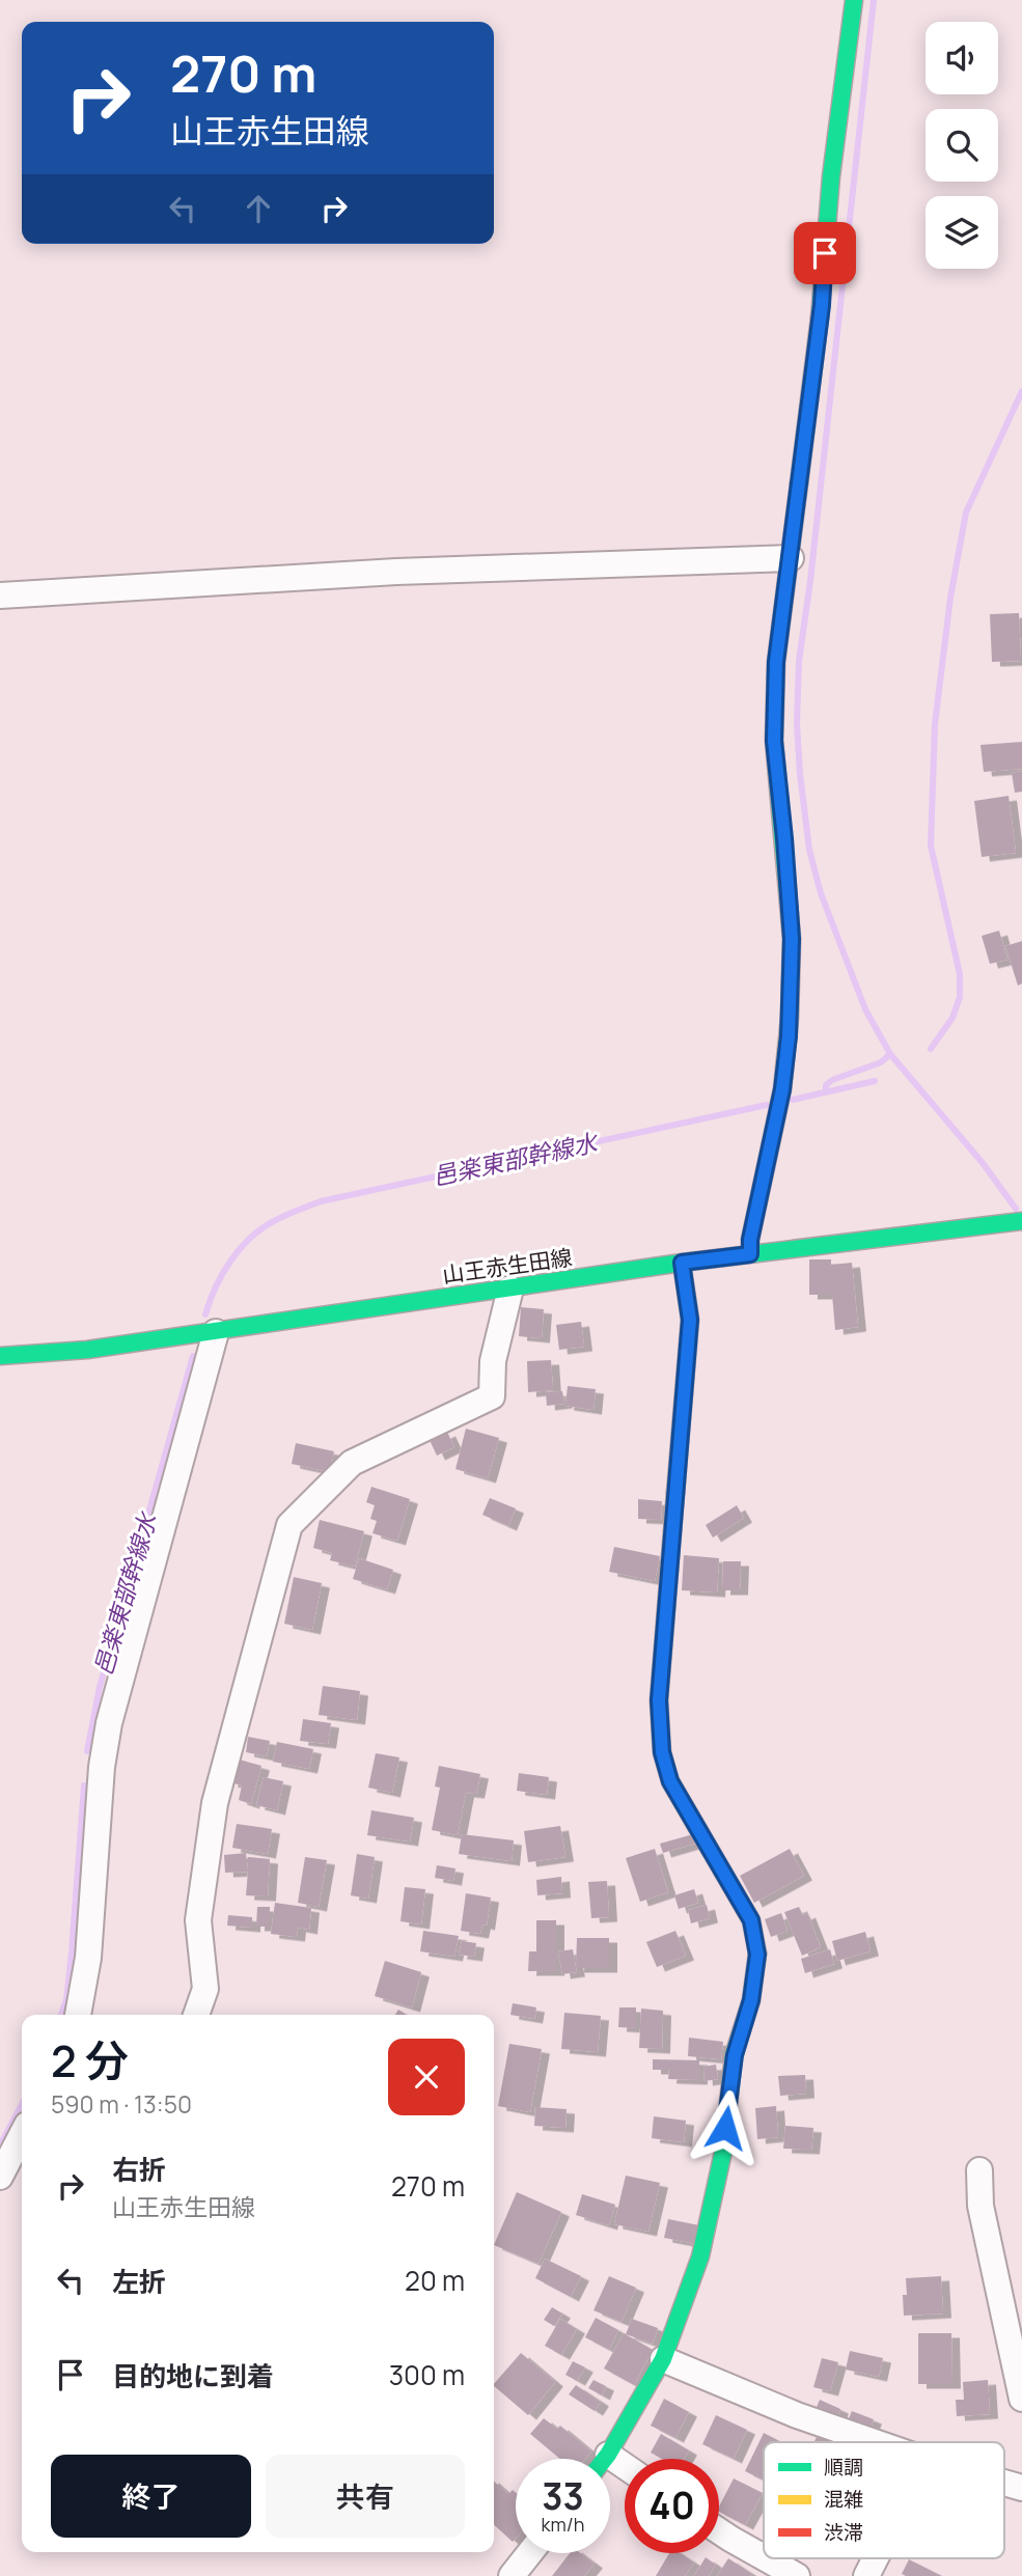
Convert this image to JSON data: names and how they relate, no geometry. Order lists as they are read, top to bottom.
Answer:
{
  "streets": {
    "street": ["山王赤生田線"]
  },
  "water": ["邑楽東部幹線水"],
  "legend": ["順調", "混雑", "渋滞"],
  "page": {
    "turn": ["270 m", "山王赤生田線"],
    "heading": ["2 分", "590 m · 13:50"],
    "list": [
      {
        "name": "右折",
        "note": "山王赤生田線",
        "value": "270 m"
      },
      {
        "name": "左折",
        "value": "20 m"
      },
      {
        "name": "目的地に到着",
        "value": "300 m"
      }
    ],
    "buttons": ["終了", "共有"],
    "speed": "33 km/h",
    "limit": "40"
  }
}
